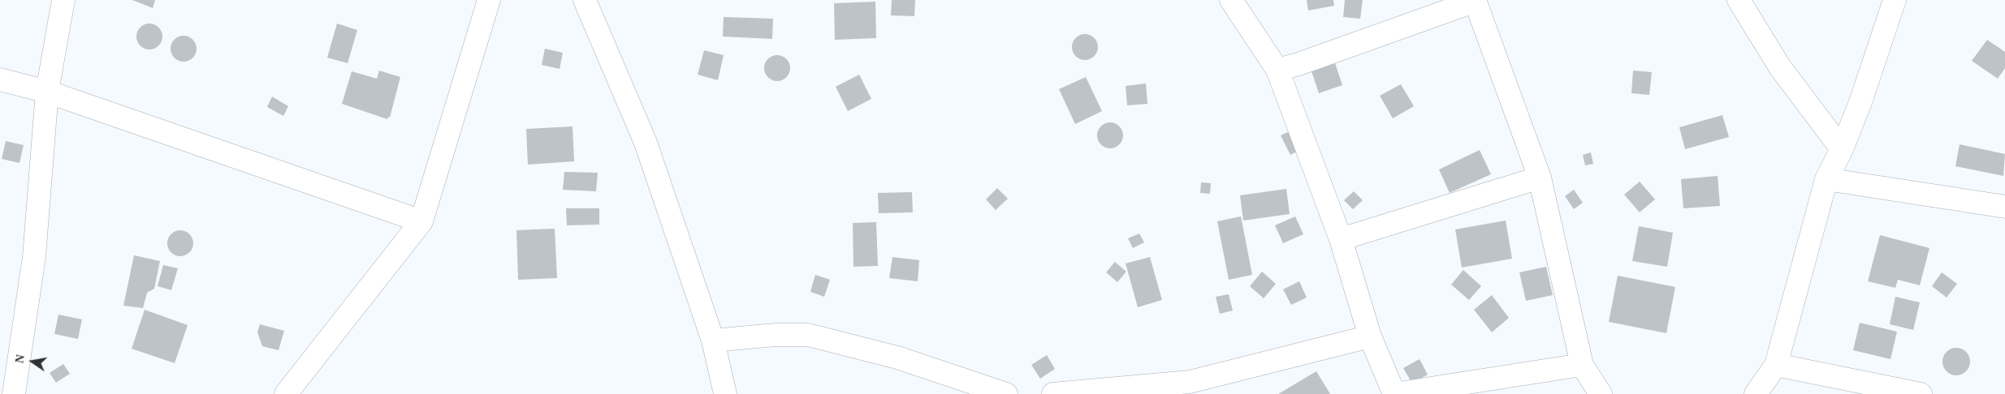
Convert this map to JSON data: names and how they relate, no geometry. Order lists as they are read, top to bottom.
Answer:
{
  "north": "left"
}
